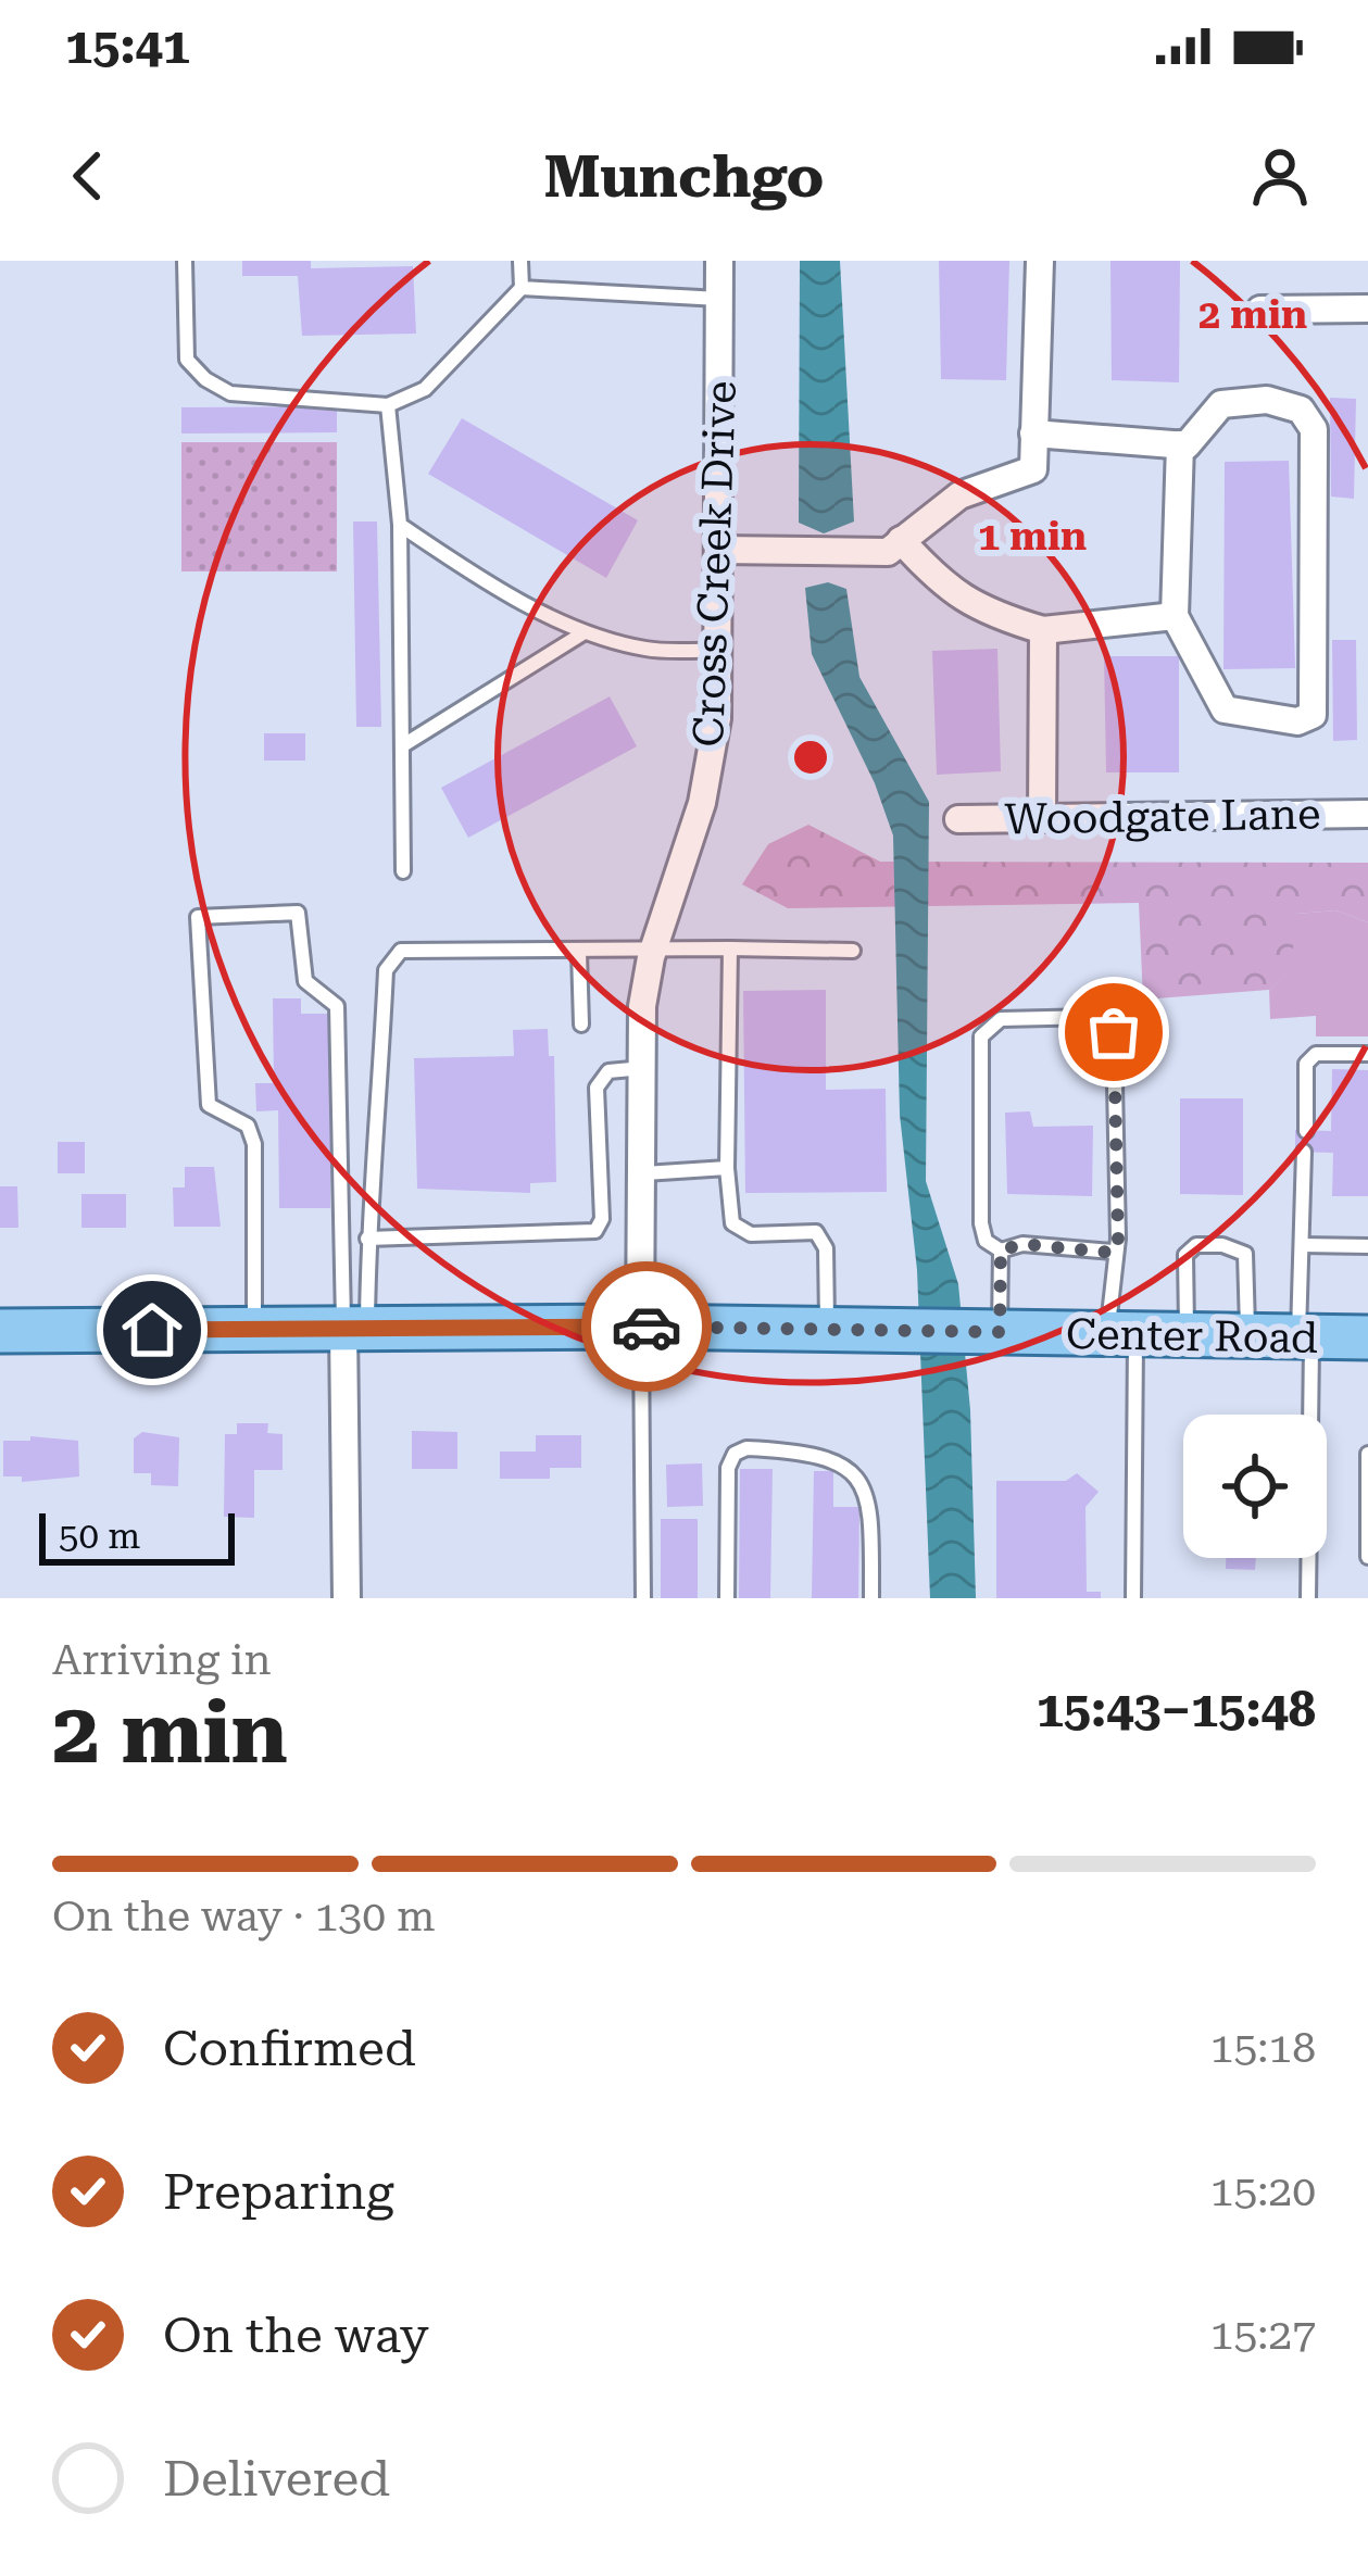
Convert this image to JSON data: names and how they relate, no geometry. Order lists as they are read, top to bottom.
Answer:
{
  "streets": {
    "main road": ["Center Road"],
    "street": ["Cross Creek Drive", "Woodgate Lane"]
  },
  "crossings": [
    ["Cross Creek Drive", "Center Road"]
  ],
  "scale_bar": "50 m",
  "page": {
    "status": "15:41",
    "header": "Munchgo",
    "scale": "50 m",
    "heading": ["2 min", "Arriving in", "15:43–15:48"],
    "bar": "On the way · 130 m",
    "list": [
      ["Confirmed", "15:18"],
      ["Preparing", "15:20"],
      ["On the way", "15:27"],
      "Delivered"
    ]
  },
  "rings": ["2 min", "1 min"]
}
